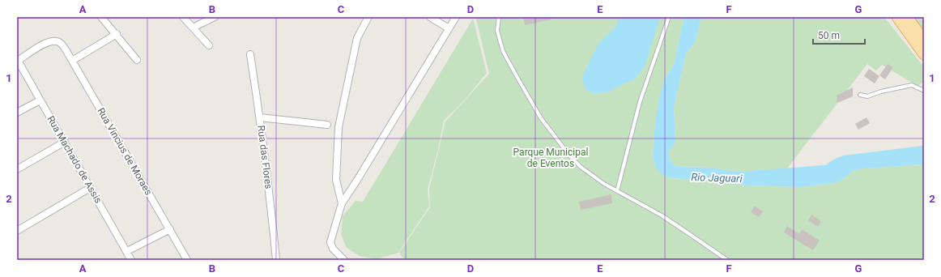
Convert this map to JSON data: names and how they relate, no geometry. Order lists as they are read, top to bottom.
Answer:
{
  "streets": {
    "street": ["Rua Vincius de Moraes", "Rua das Flores", "Rua Machado de Assis"]
  },
  "crossings": [
    ["Rua Vincius de Moraes", "Rua Machado de Assis"]
  ],
  "water": ["Rio Jaguari"],
  "parks": ["Parque Municipal de Eventos"],
  "scale_bar": "50 m",
  "grid": {
    "columns": [
      "A",
      "B",
      "C",
      "D",
      "E",
      "F",
      "G"
    ],
    "rows": ["1", "2"]
  }
}
